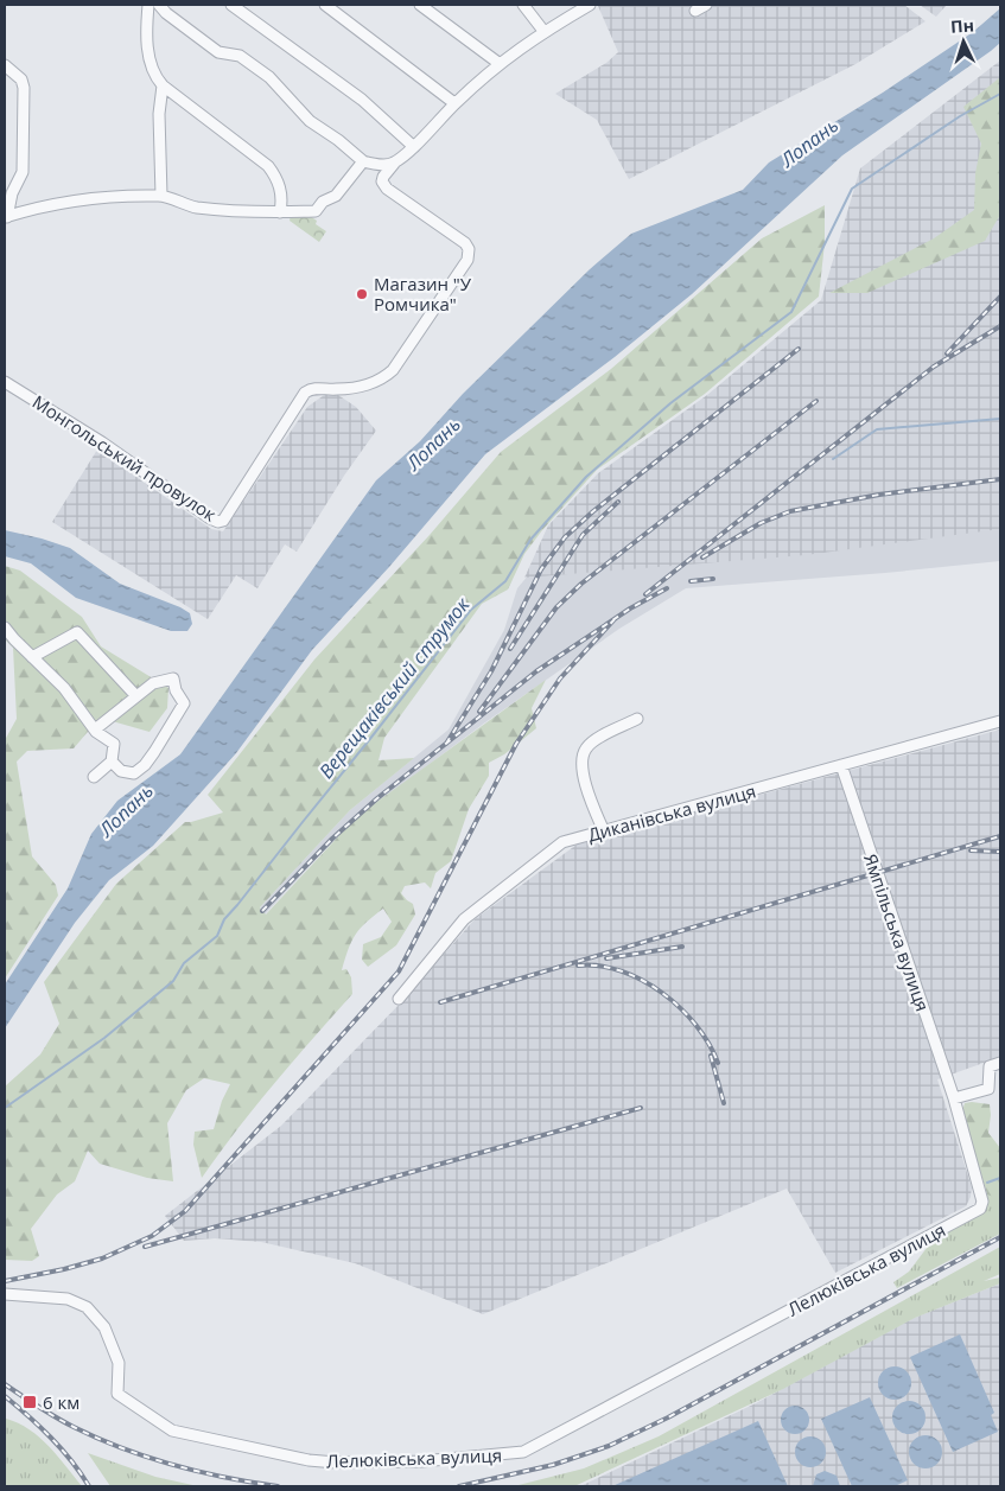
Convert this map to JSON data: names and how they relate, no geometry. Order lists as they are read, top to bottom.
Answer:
{
  "streets": {
    "street": [
      "Монгольський провулок",
      "Диканівська вулиця",
      "Ямпільська вулиця",
      "Лелюківська вулиця"
    ]
  },
  "crossings": [
    ["Диканівська вулиця", "Ямпільська вулиця"],
    ["Ямпільська вулиця", "Лелюківська вулиця"]
  ],
  "water": ["Лопань", "Верещаківський струмок"],
  "places": {
    "other": ["Магазин \"У Ромчика\""],
    "transit": ["6 км"]
  },
  "north": "top"
}
